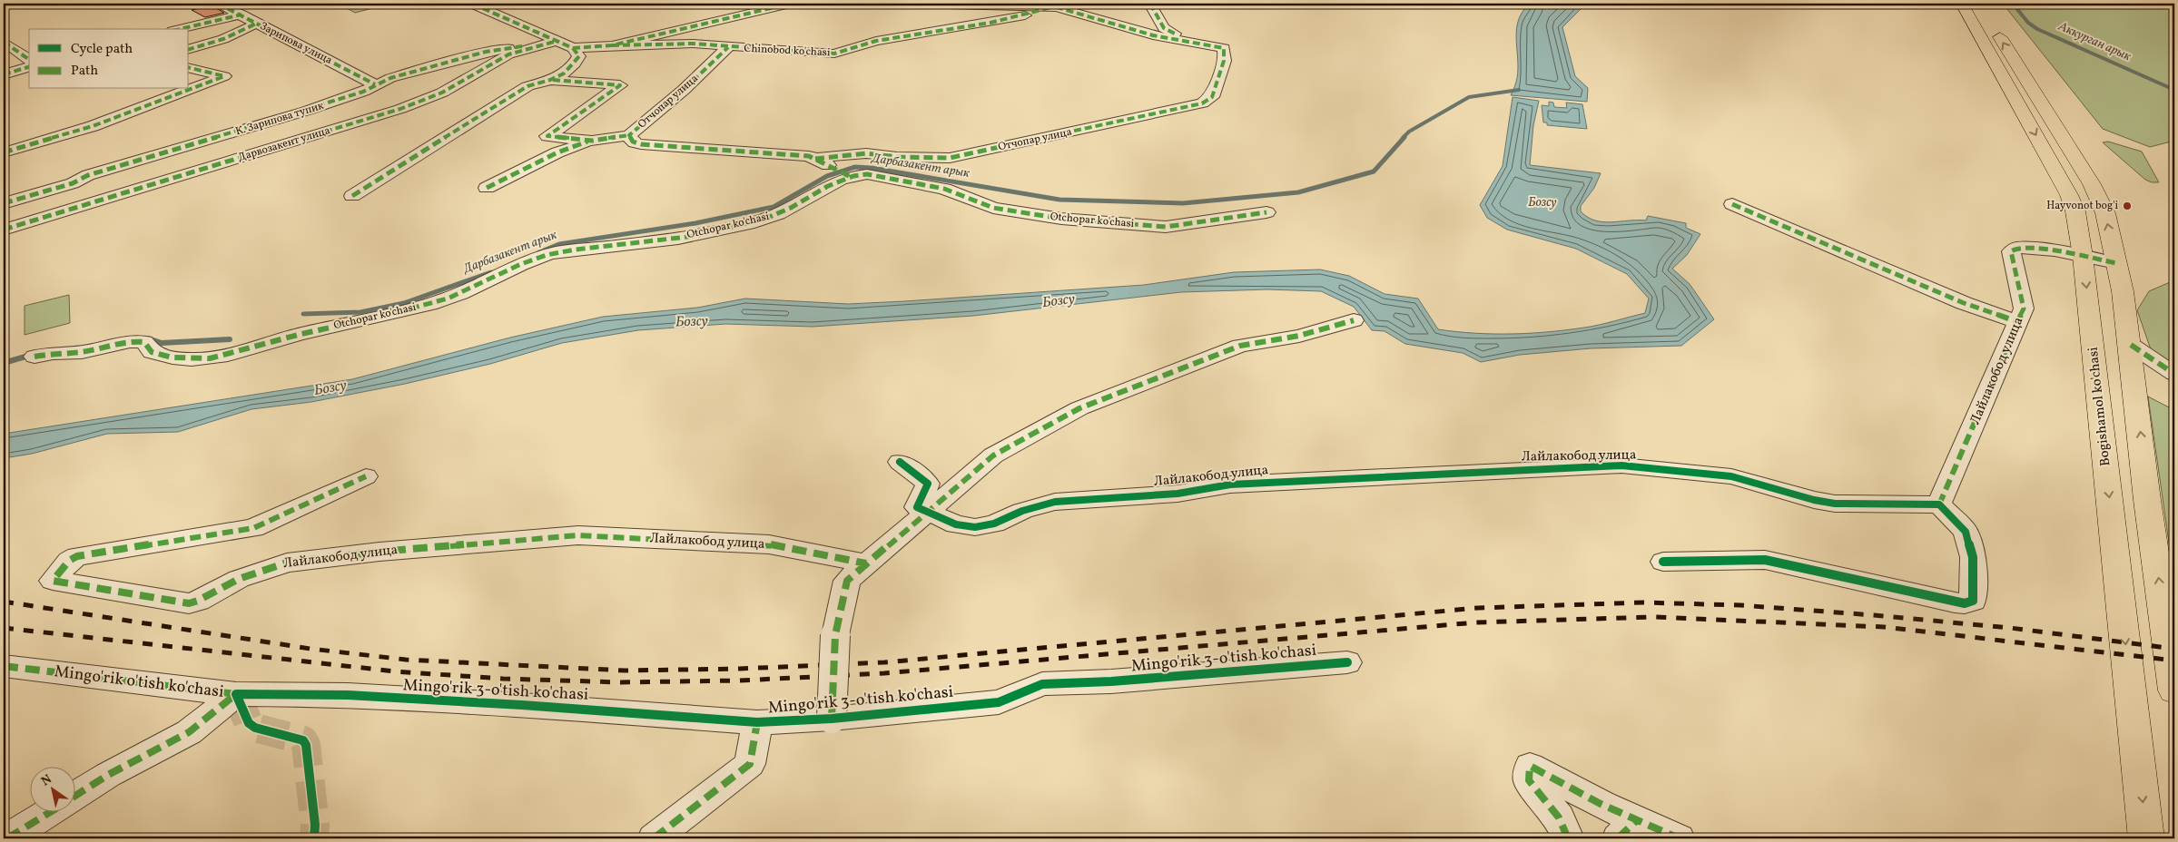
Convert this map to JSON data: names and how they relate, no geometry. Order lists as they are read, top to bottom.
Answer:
{
  "streets": {
    "main road": ["Bogishamol ko'chasi"],
    "street": [
      "Зарипова улица",
      "Chinobod ko'chasi",
      "Отчопар улица",
      "К. Зарипова тупик",
      "Дарвозакент улица",
      "Otchopar ko'chasi",
      "Лайлакобод улица",
      "Mingo'rik 3-o'tish ko'chasi",
      "Mingo'rik o'tish ko'chasi"
    ]
  },
  "crossings": [
    ["Зарипова улица", "К. Зарипова тупик"],
    ["Chinobod ko'chasi", "Отчопар улица"],
    ["Отчопар улица", "Otchopar ko'chasi"],
    ["К. Зарипова тупик", "Дарвозакент улица"],
    ["Лайлакобод улица", "Bogishamol ko'chasi"],
    ["Mingo'rik 3-o'tish ko'chasi", "Mingo'rik o'tish ko'chasi"]
  ],
  "water": ["Аккурган арык", "Дарбазакент арык", "Бозсу"],
  "places": ["Hayvonot bog'i"],
  "legend": ["Cycle path", "Path"],
  "north": "top left"
}
